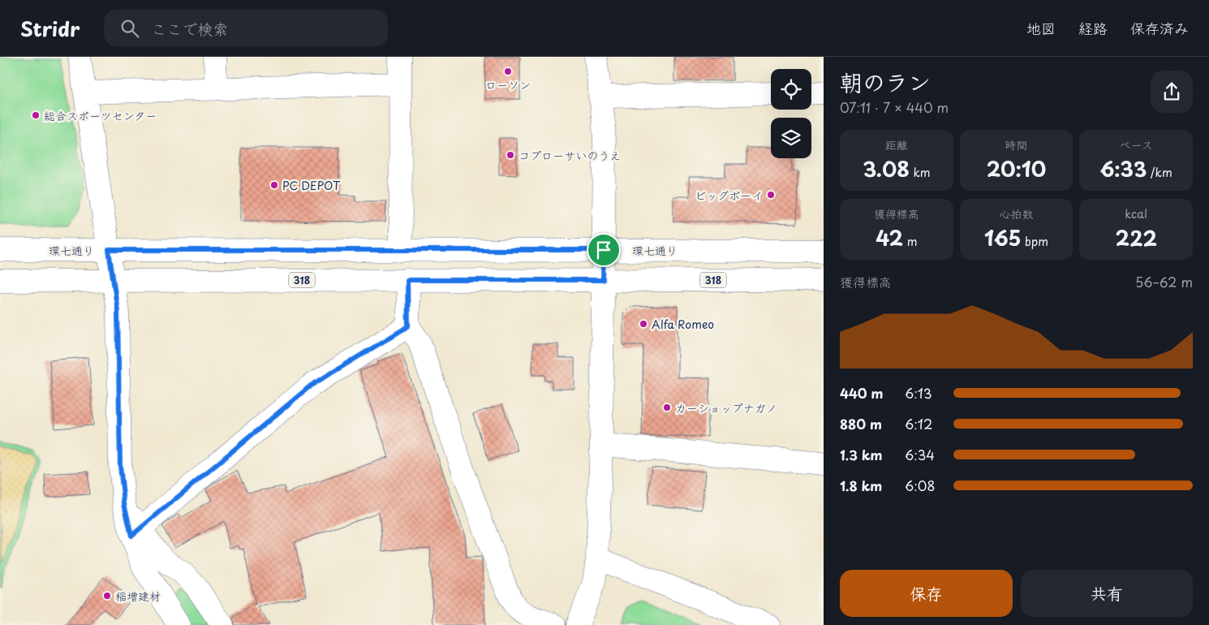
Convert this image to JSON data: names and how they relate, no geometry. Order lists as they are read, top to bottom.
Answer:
{
  "streets": {
    "street": ["環七通り", "318"]
  },
  "places": [
    "ローソン",
    "総合スポーツセンター",
    "コプローサいのうえ",
    "PC DEPOT",
    "ビッグボーイ",
    "Alfa Romeo",
    "カーショップナガノ",
    "稲増建材"
  ],
  "page": {
    "header": "Stridr",
    "search": "ここで検索",
    "nav": ["地図", "経路", "保存済み"],
    "heading": ["朝のラン", "07:11 · 7 × 440 m"],
    "stats": [
      ["距離", "3.08 km"],
      ["時間", "20:10"],
      ["ペース", "6:33 /km"],
      ["獲得標高", "42 m"],
      ["心拍数", "165 bpm"],
      ["kcal", "222"]
    ],
    "chart": ["獲得標高", "56–62 m"],
    "list": [
      {
        "name": "440 m",
        "note": "6:13"
      },
      {
        "name": "880 m",
        "note": "6:12"
      },
      {
        "name": "1.3 km",
        "note": "6:34"
      },
      {
        "name": "1.8 km",
        "note": "6:08"
      }
    ],
    "buttons": ["保存", "共有"]
  }
}
